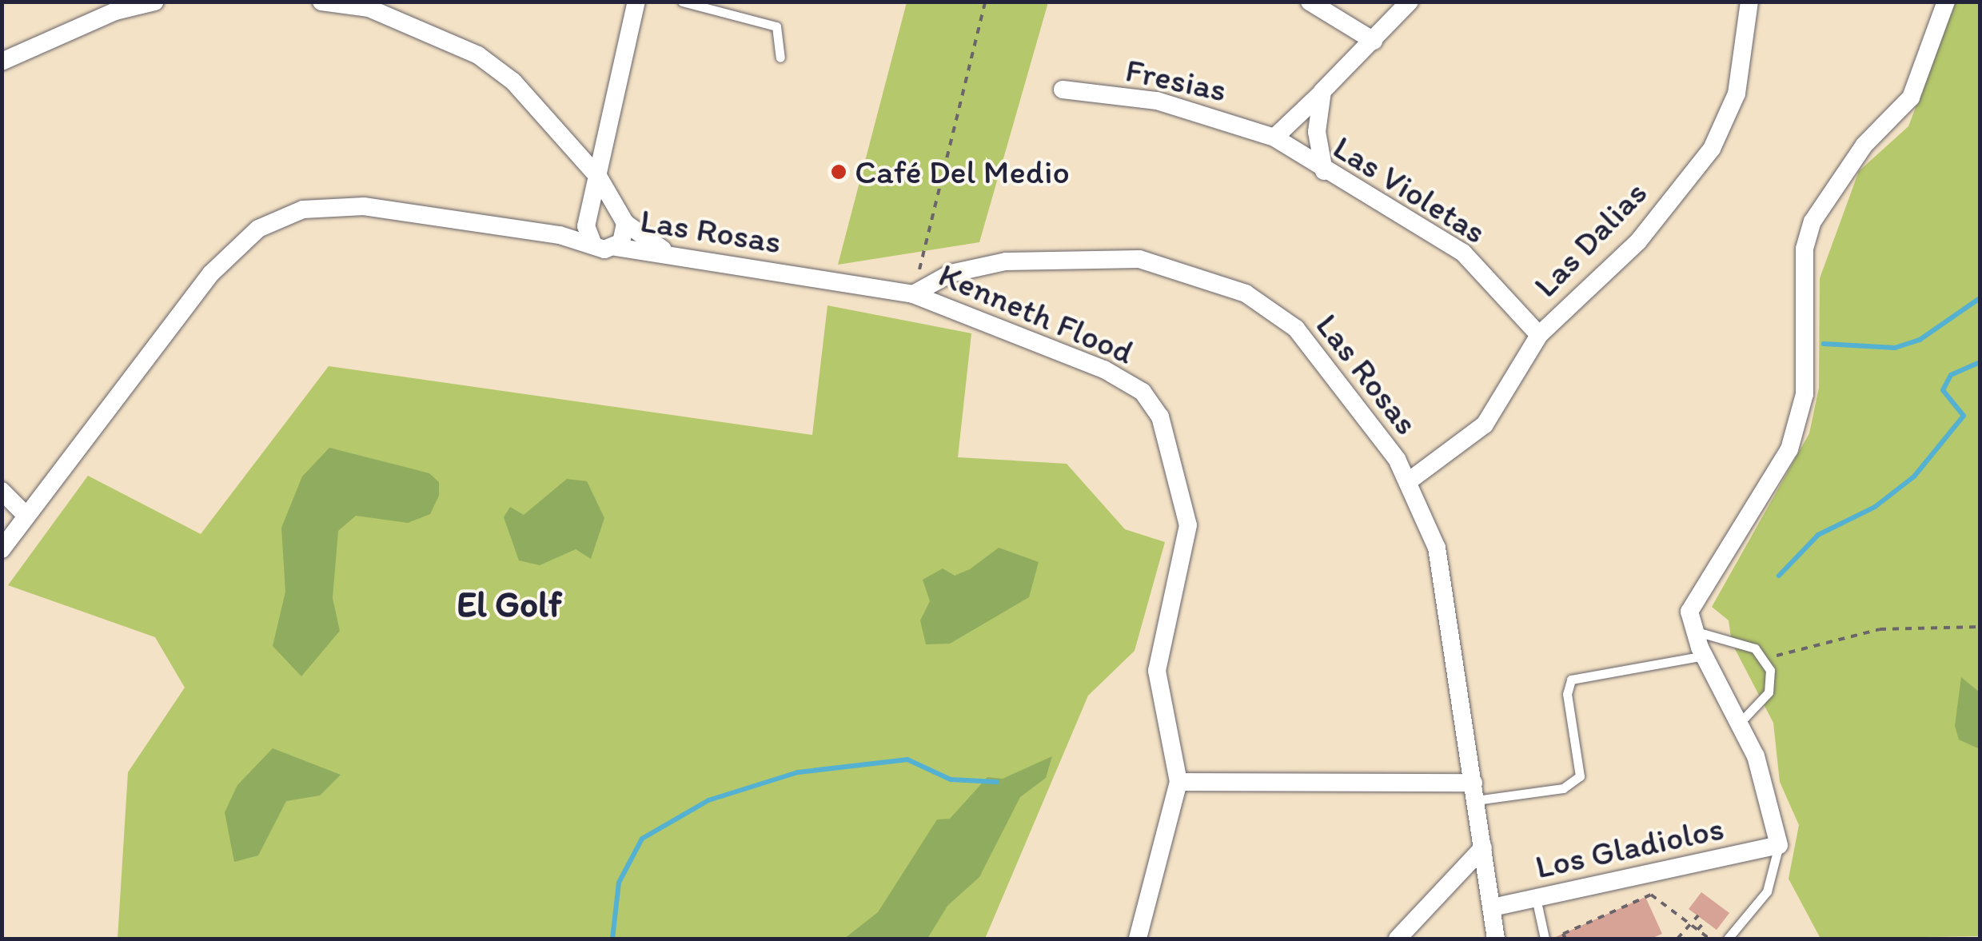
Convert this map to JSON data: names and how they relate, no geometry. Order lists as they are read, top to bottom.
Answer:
{
  "streets": {
    "street": [
      "Fresias",
      "Las Violetas",
      "Las Rosas",
      "Las Dalias",
      "Kenneth Flood",
      "Los Gladiolos"
    ]
  },
  "crossings": [
    ["Fresias", "Las Violetas"],
    ["Las Violetas", "Las Dalias"],
    ["Las Rosas", "Las Dalias"],
    ["Las Rosas", "Kenneth Flood"],
    ["Las Rosas", "Los Gladiolos"]
  ],
  "districts": ["El Golf"],
  "places": ["Café Del Medio"]
}
